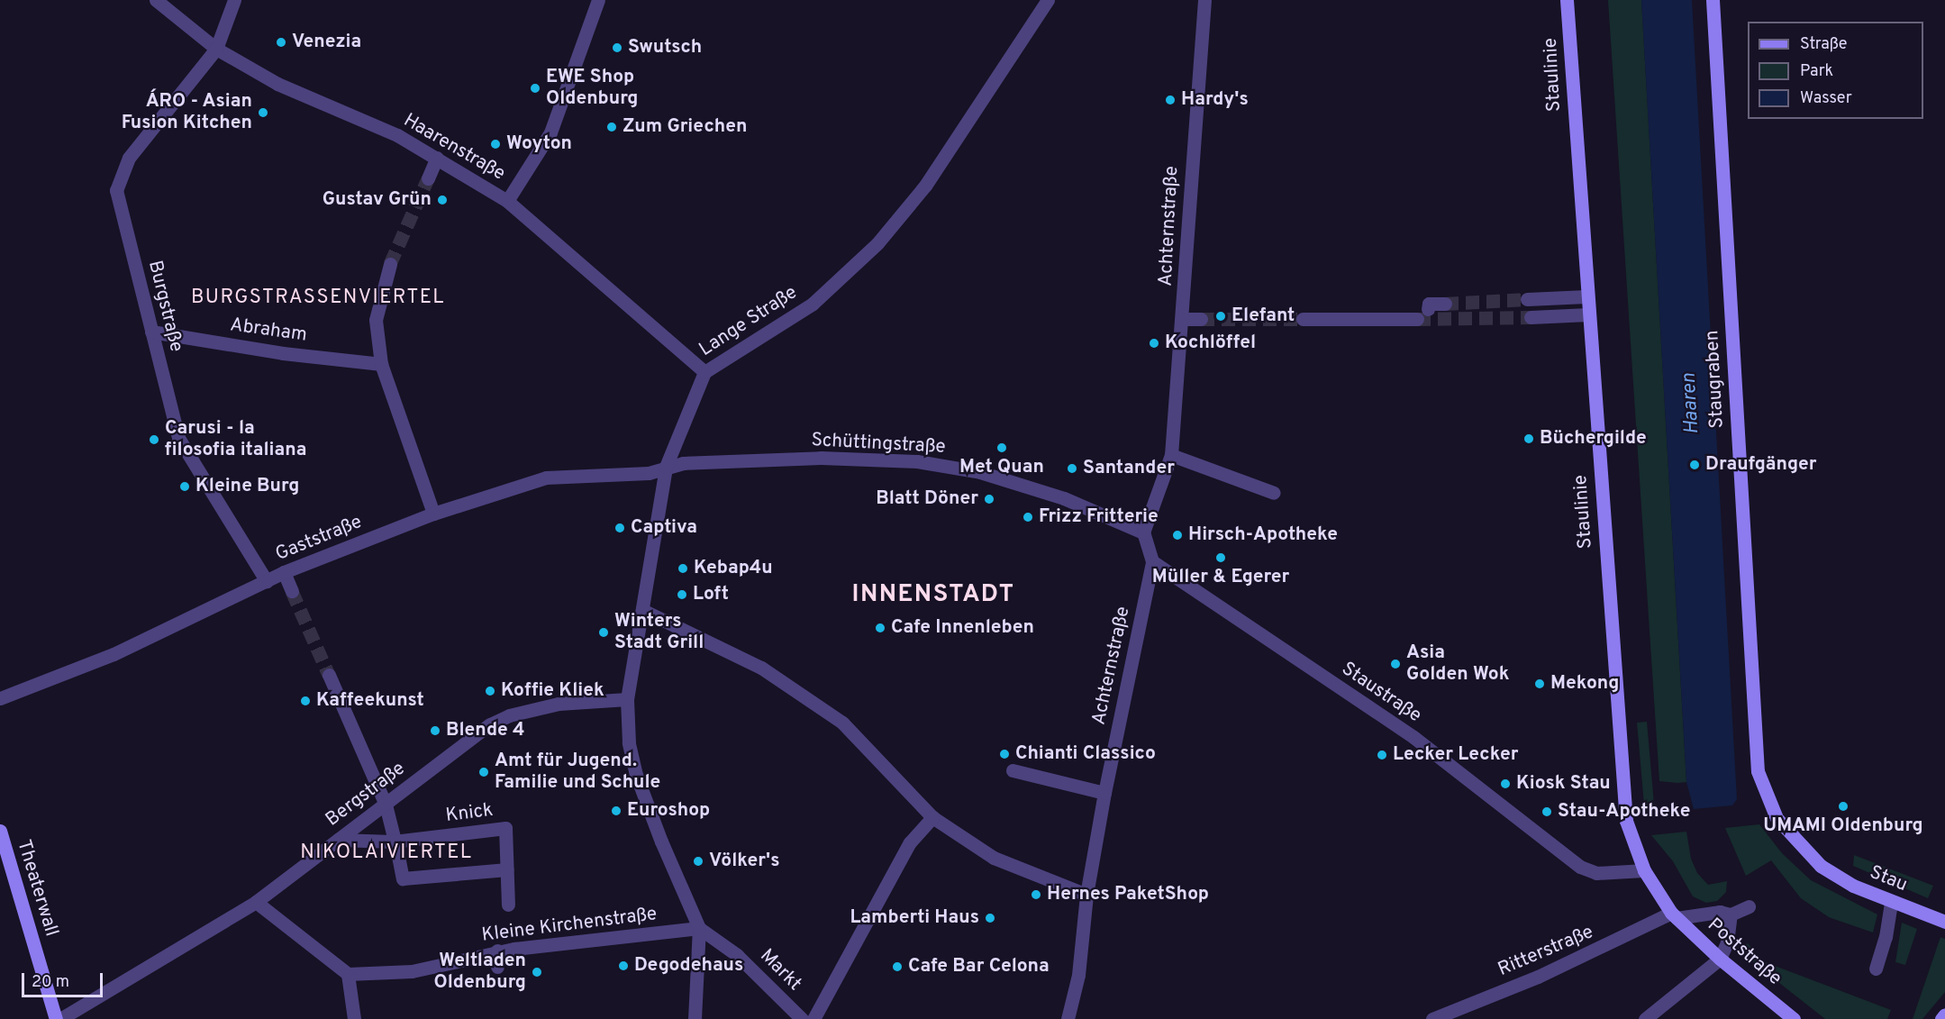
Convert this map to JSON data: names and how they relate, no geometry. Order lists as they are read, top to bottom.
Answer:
{
  "streets": {
    "street": [
      "Staulinie",
      "Haarenstraße",
      "Achternstraße",
      "Burgstraße",
      "Lange Straße",
      "Abraham",
      "Staugraben",
      "Schüttingstraße",
      "Gaststraße",
      "Staustraße",
      "Bergstraße",
      "Knick",
      "Stau",
      "Theaterwall",
      "Kleine Kirchenstraße",
      "Ritterstraße",
      "Poststraße",
      "Markt"
    ]
  },
  "crossings": [
    ["Staulinie", "Staustraße"],
    ["Staulinie", "Ritterstraße"],
    ["Staulinie", "Poststraße"],
    ["Haarenstraße", "Burgstraße"],
    ["Haarenstraße", "Lange Straße"],
    ["Achternstraße", "Schüttingstraße"],
    ["Achternstraße", "Staustraße"],
    ["Burgstraße", "Abraham"],
    ["Burgstraße", "Gaststraße"],
    ["Lange Straße", "Schüttingstraße"],
    ["Lange Straße", "Gaststraße"],
    ["Lange Straße", "Bergstraße"],
    ["Lange Straße", "Kleine Kirchenstraße"],
    ["Lange Straße", "Markt"],
    ["Staugraben", "Stau"],
    ["Schüttingstraße", "Gaststraße"],
    ["Bergstraße", "Knick"],
    ["Kleine Kirchenstraße", "Markt"],
    ["Ritterstraße", "Poststraße"]
  ],
  "districts": ["BURGSTRASSENVIERTEL", "INNENSTADT", "NIKOLAIVIERTEL"],
  "water": ["Haaren"],
  "places": [
    "Venezia",
    "Swutsch",
    "EWE Shop Oldenburg",
    "Hardy's",
    "ÁRO - Asian Fusion Kitchen",
    "Zum Griechen",
    "Woyton",
    "Gustav Grün",
    "Elefant",
    "Kochlöffel",
    "Büchergilde",
    "Carusi - la filosofia italiana",
    "Met Quan",
    "Draufgänger",
    "Santander",
    "Kleine Burg",
    "Blatt Döner",
    "Frizz Fritterie",
    "Captiva",
    "Hirsch-Apotheke",
    "Müller & Egerer",
    "Kebap4u",
    "Loft",
    "Cafe Innenleben",
    "Winters Stadt Grill",
    "Asia Golden Wok",
    "Mekong",
    "Koffie Kliek",
    "Kaffeekunst",
    "Blende 4",
    "Chianti Classico",
    "Lecker Lecker",
    "Amt für Jugend. Familie und Schule",
    "Kiosk Stau",
    "UMAMI Oldenburg",
    "Euroshop",
    "Stau-Apotheke",
    "Völker's",
    "Hernes PaketShop",
    "Lamberti Haus",
    "Degodehaus",
    "Cafe Bar Celona",
    "Weltladen Oldenburg"
  ],
  "legend": ["Straße", "Park", "Wasser"],
  "scale_bar": "20 m"
}
